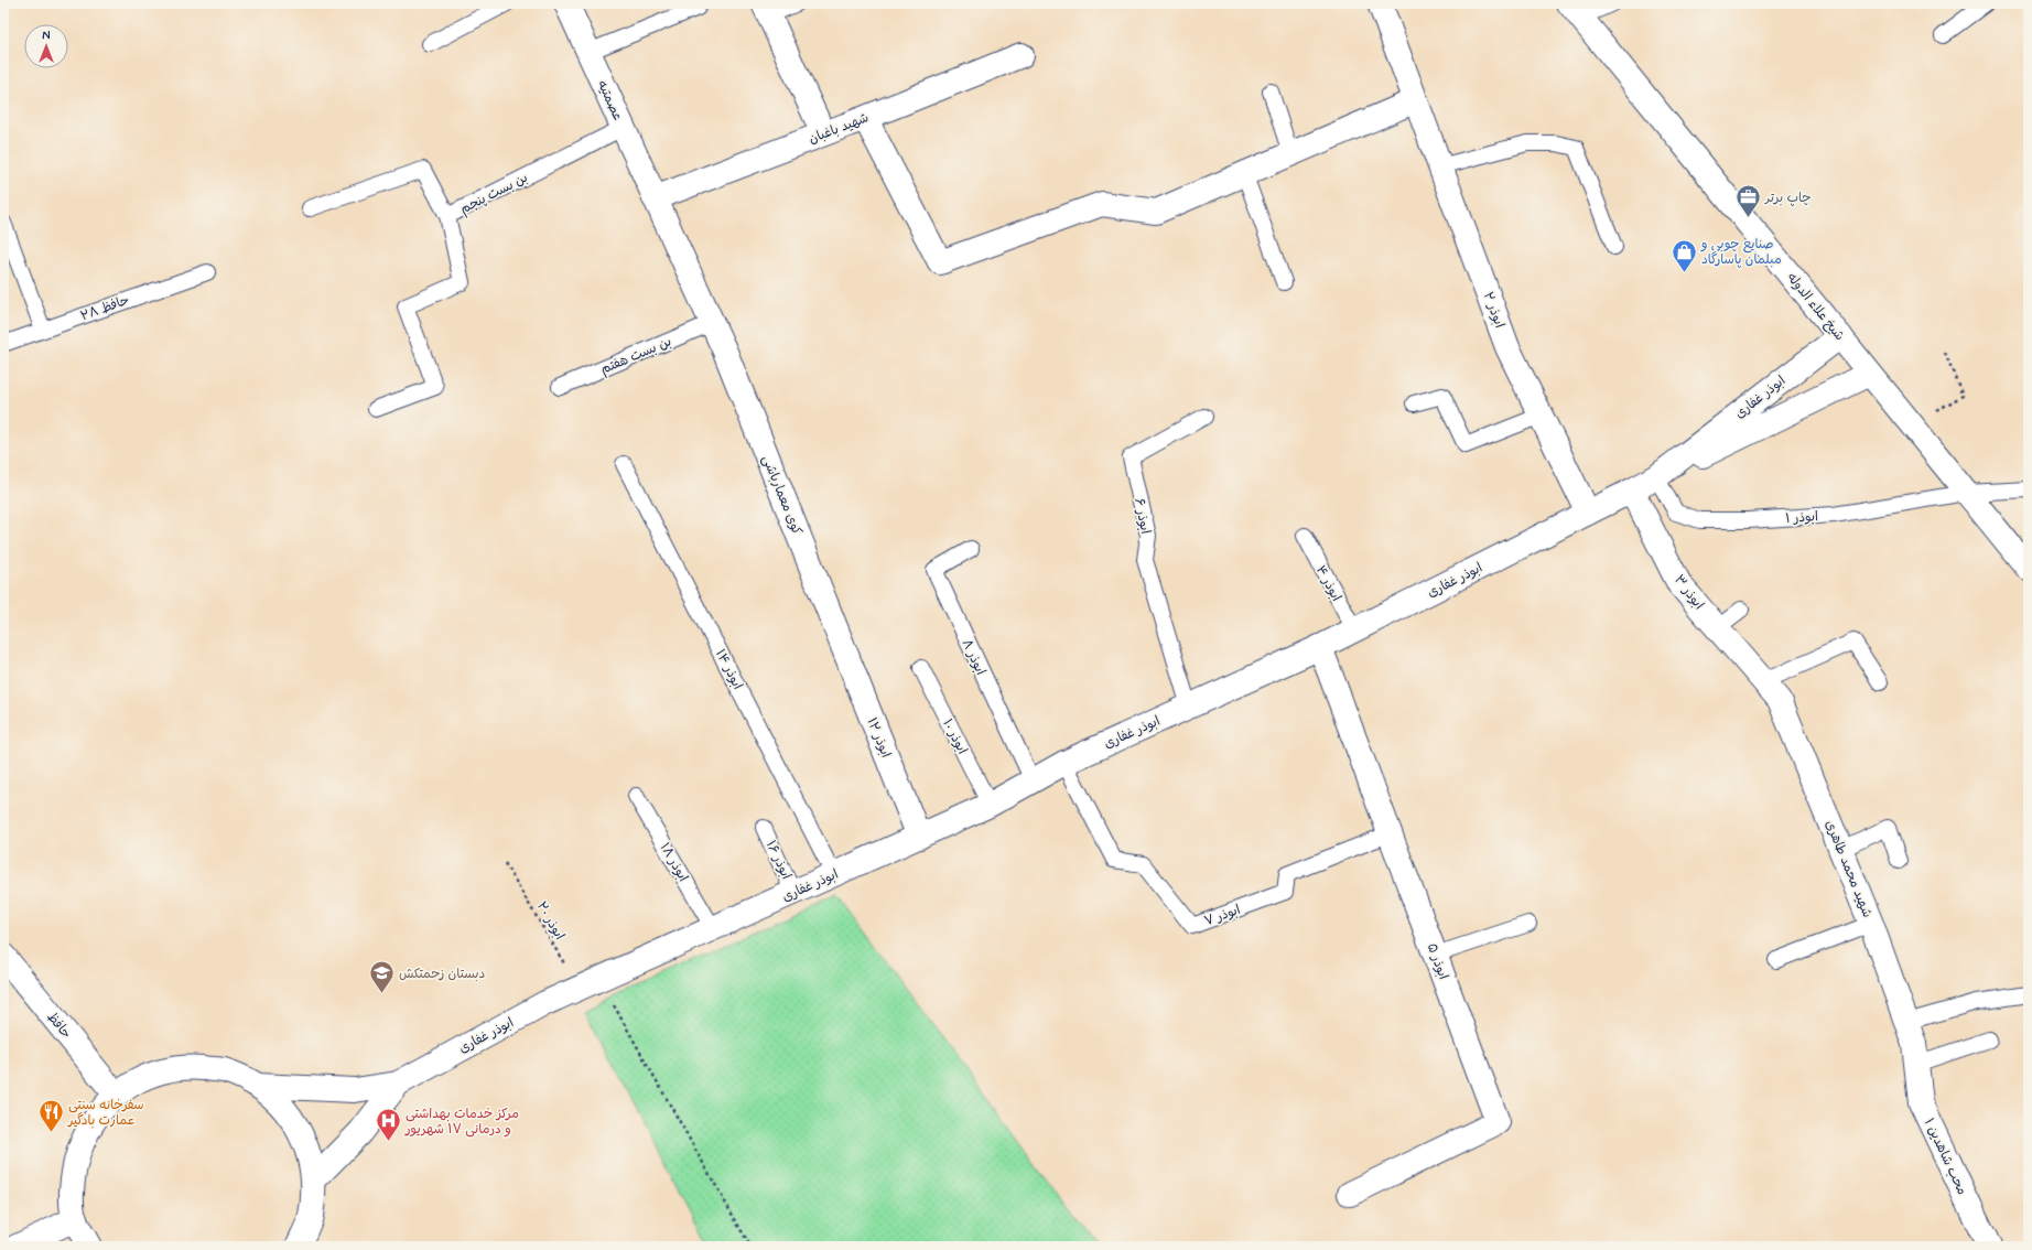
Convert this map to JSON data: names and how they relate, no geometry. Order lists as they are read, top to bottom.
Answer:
{
  "streets": {
    "street": [
      "عصمتیه",
      "شهید باغبان",
      "شیخ علاء الدوله",
      "ابوذر ۲",
      "ابوذر غفاری",
      "کوی معمارباشی",
      "ابوذر ۳",
      "ابوذر ۱۲",
      "شهید محمد طاهری",
      "ابوذر ۵",
      "حافظ",
      "محب شاهدین ۱"
    ],
    "lane": [
      "بن بست پنجم",
      "حافظ ۲۸",
      "بن بست هفتم",
      "ابوذر ۶",
      "ابوذر ۱",
      "ابوذر ۴",
      "ابوذر ۸",
      "ابوذر ۱۴",
      "ابوذر ۱۰",
      "ابوذر ۱۶",
      "ابوذر ۱۸",
      "ابوذر ۷"
    ],
    "path": ["ابوذر ۲۰"]
  },
  "crossings": [
    ["عصمتیه", "شهید باغبان"],
    ["عصمتیه", "بن بست پنجم"],
    ["عصمتیه", "بن بست هفتم"],
    ["عصمتیه", "کوی معمارباشی"],
    ["شیخ علاء الدوله", "ابوذر غفاری"],
    ["شیخ علاء الدوله", "ابوذر ۱"],
    ["ابوذر ۲", "ابوذر غفاری"],
    ["بن بست هفتم", "کوی معمارباشی"],
    ["ابوذر غفاری", "ابوذر ۶"],
    ["ابوذر غفاری", "ابوذر ۱"],
    ["ابوذر غفاری", "ابوذر ۴"],
    ["ابوذر غفاری", "ابوذر ۳"],
    ["ابوذر غفاری", "ابوذر ۸"],
    ["ابوذر غفاری", "ابوذر ۱۴"],
    ["ابوذر غفاری", "ابوذر ۱۰"],
    ["ابوذر غفاری", "ابوذر ۱۲"],
    ["ابوذر غفاری", "ابوذر ۱۶"],
    ["ابوذر غفاری", "ابوذر ۱۸"],
    ["ابوذر غفاری", "ابوذر ۷"],
    ["ابوذر غفاری", "ابوذر ۲۰"],
    ["ابوذر غفاری", "ابوذر ۵"],
    ["کوی معمارباشی", "ابوذر ۱۲"],
    ["ابوذر ۳", "شهید محمد طاهری"],
    ["شهید محمد طاهری", "محب شاهدین ۱"],
    ["ابوذر ۷", "ابوذر ۵"]
  ],
  "places": {
    "office": ["چاپ برتر"],
    "shop": ["صنایع چوبی و مبلمان پاسارگاد"],
    "school or university": ["دبستان زحمتکش"],
    "restaurant": ["سفرخانه سنتی عمارت بادگیر"],
    "hospital": ["مرکز خدمات بهداشتی و درمانی ۱۷ شهریور"]
  },
  "north": "top"
}
